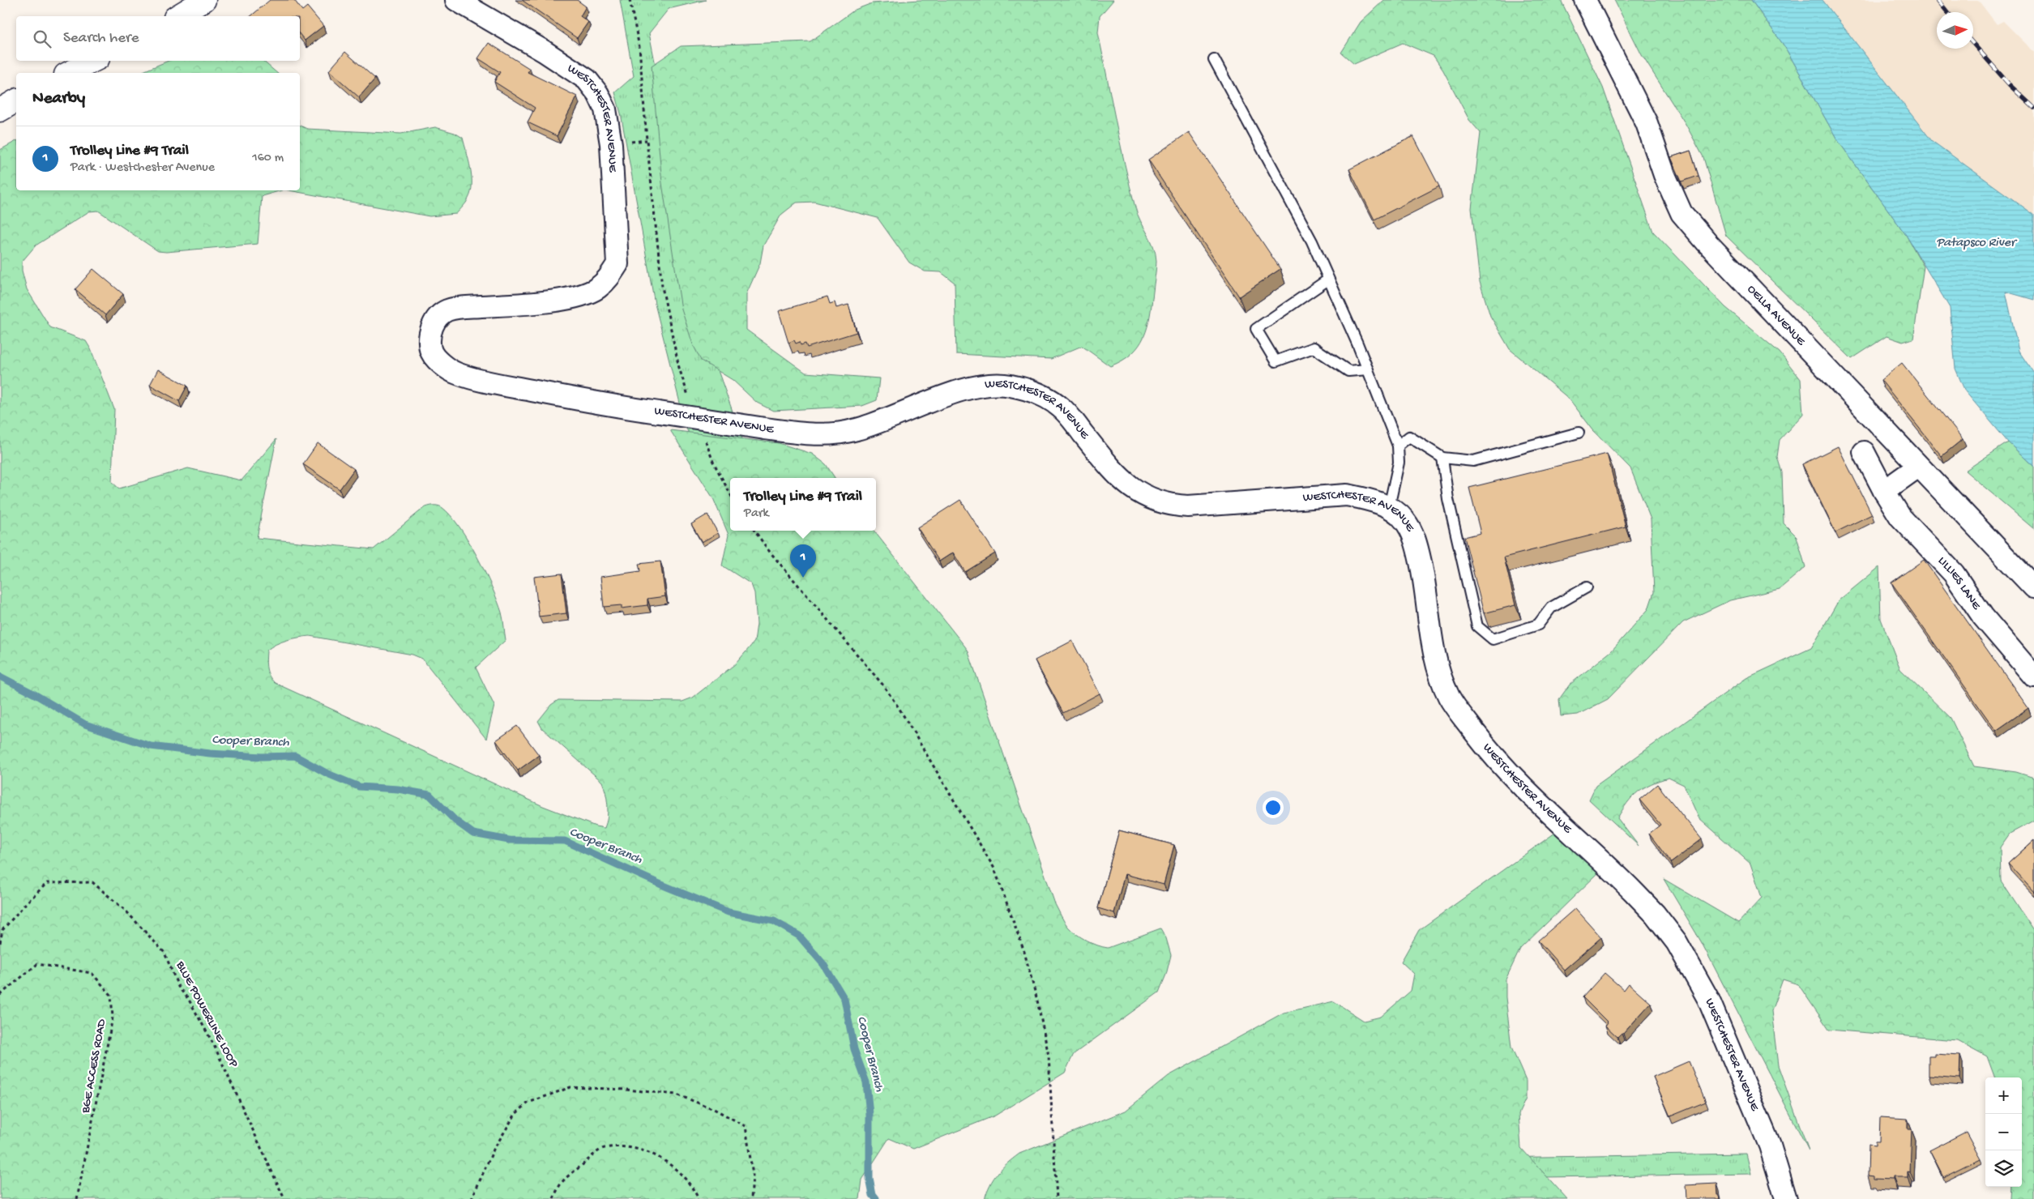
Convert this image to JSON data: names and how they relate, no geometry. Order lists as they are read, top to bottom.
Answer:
{
  "streets": {
    "street": ["WESTCHESTER AVENUE", "OELLA AVENUE", "LILLIES LANE"],
    "path": ["BLUE POWERLINE LOOP", "BGE ACCESS ROAD"]
  },
  "water": ["Patapsco River", "Cooper Branch"],
  "north": "right",
  "page": {
    "search": "Search here",
    "heading": "Nearby",
    "list": [
      {
        "mark": "1",
        "name": "Trolley Line #9 Trail",
        "note": "Park · Westchester Avenue",
        "value": "160 m"
      }
    ],
    "popup": ["Trolley Line #9 Trail", "Park"],
    "pins": "1",
    "map_buttons": ["+", "−"]
  }
}
